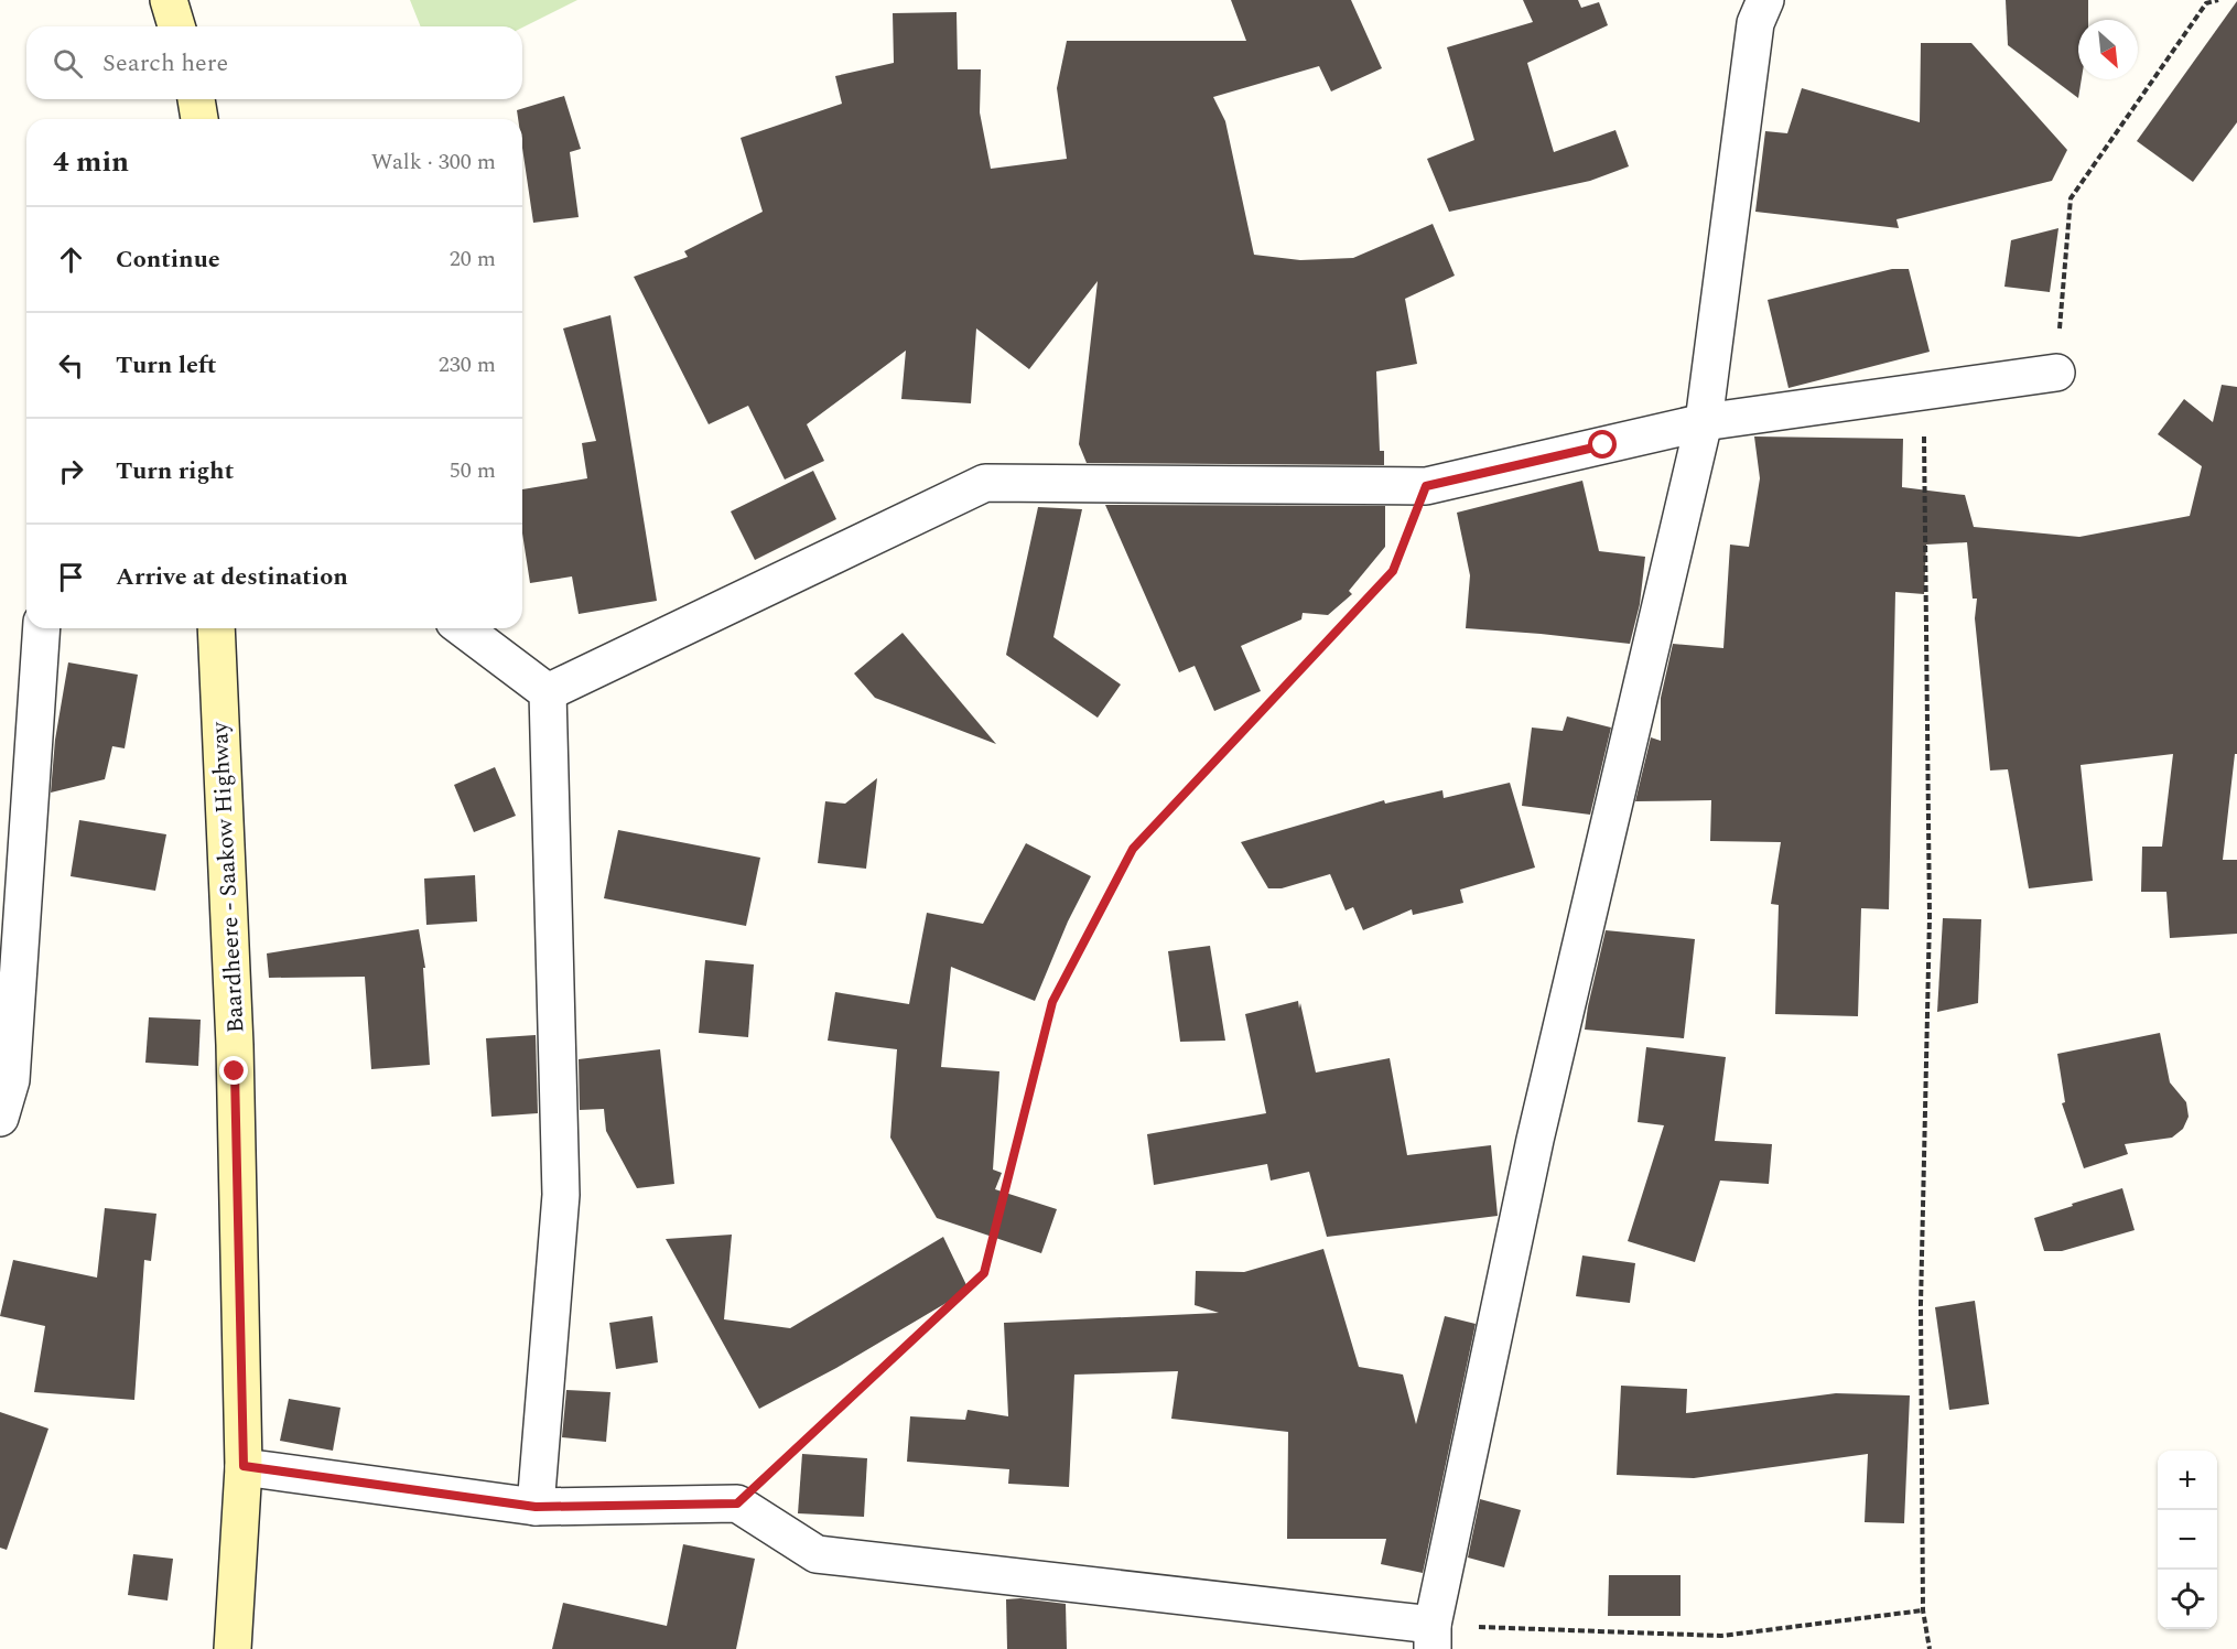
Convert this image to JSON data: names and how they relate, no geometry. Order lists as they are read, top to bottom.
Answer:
{
  "streets": {
    "main road": ["Baardheere - Saakow Highway"]
  },
  "north": "bottom right",
  "page": {
    "search": "Search here",
    "heading": ["4 min", "Walk · 300 m"],
    "list": [
      ["Continue", "20 m"],
      ["Turn left", "230 m"],
      ["Turn right", "50 m"],
      "Arrive at destination"
    ],
    "map_buttons": ["+", "−"]
  }
}
